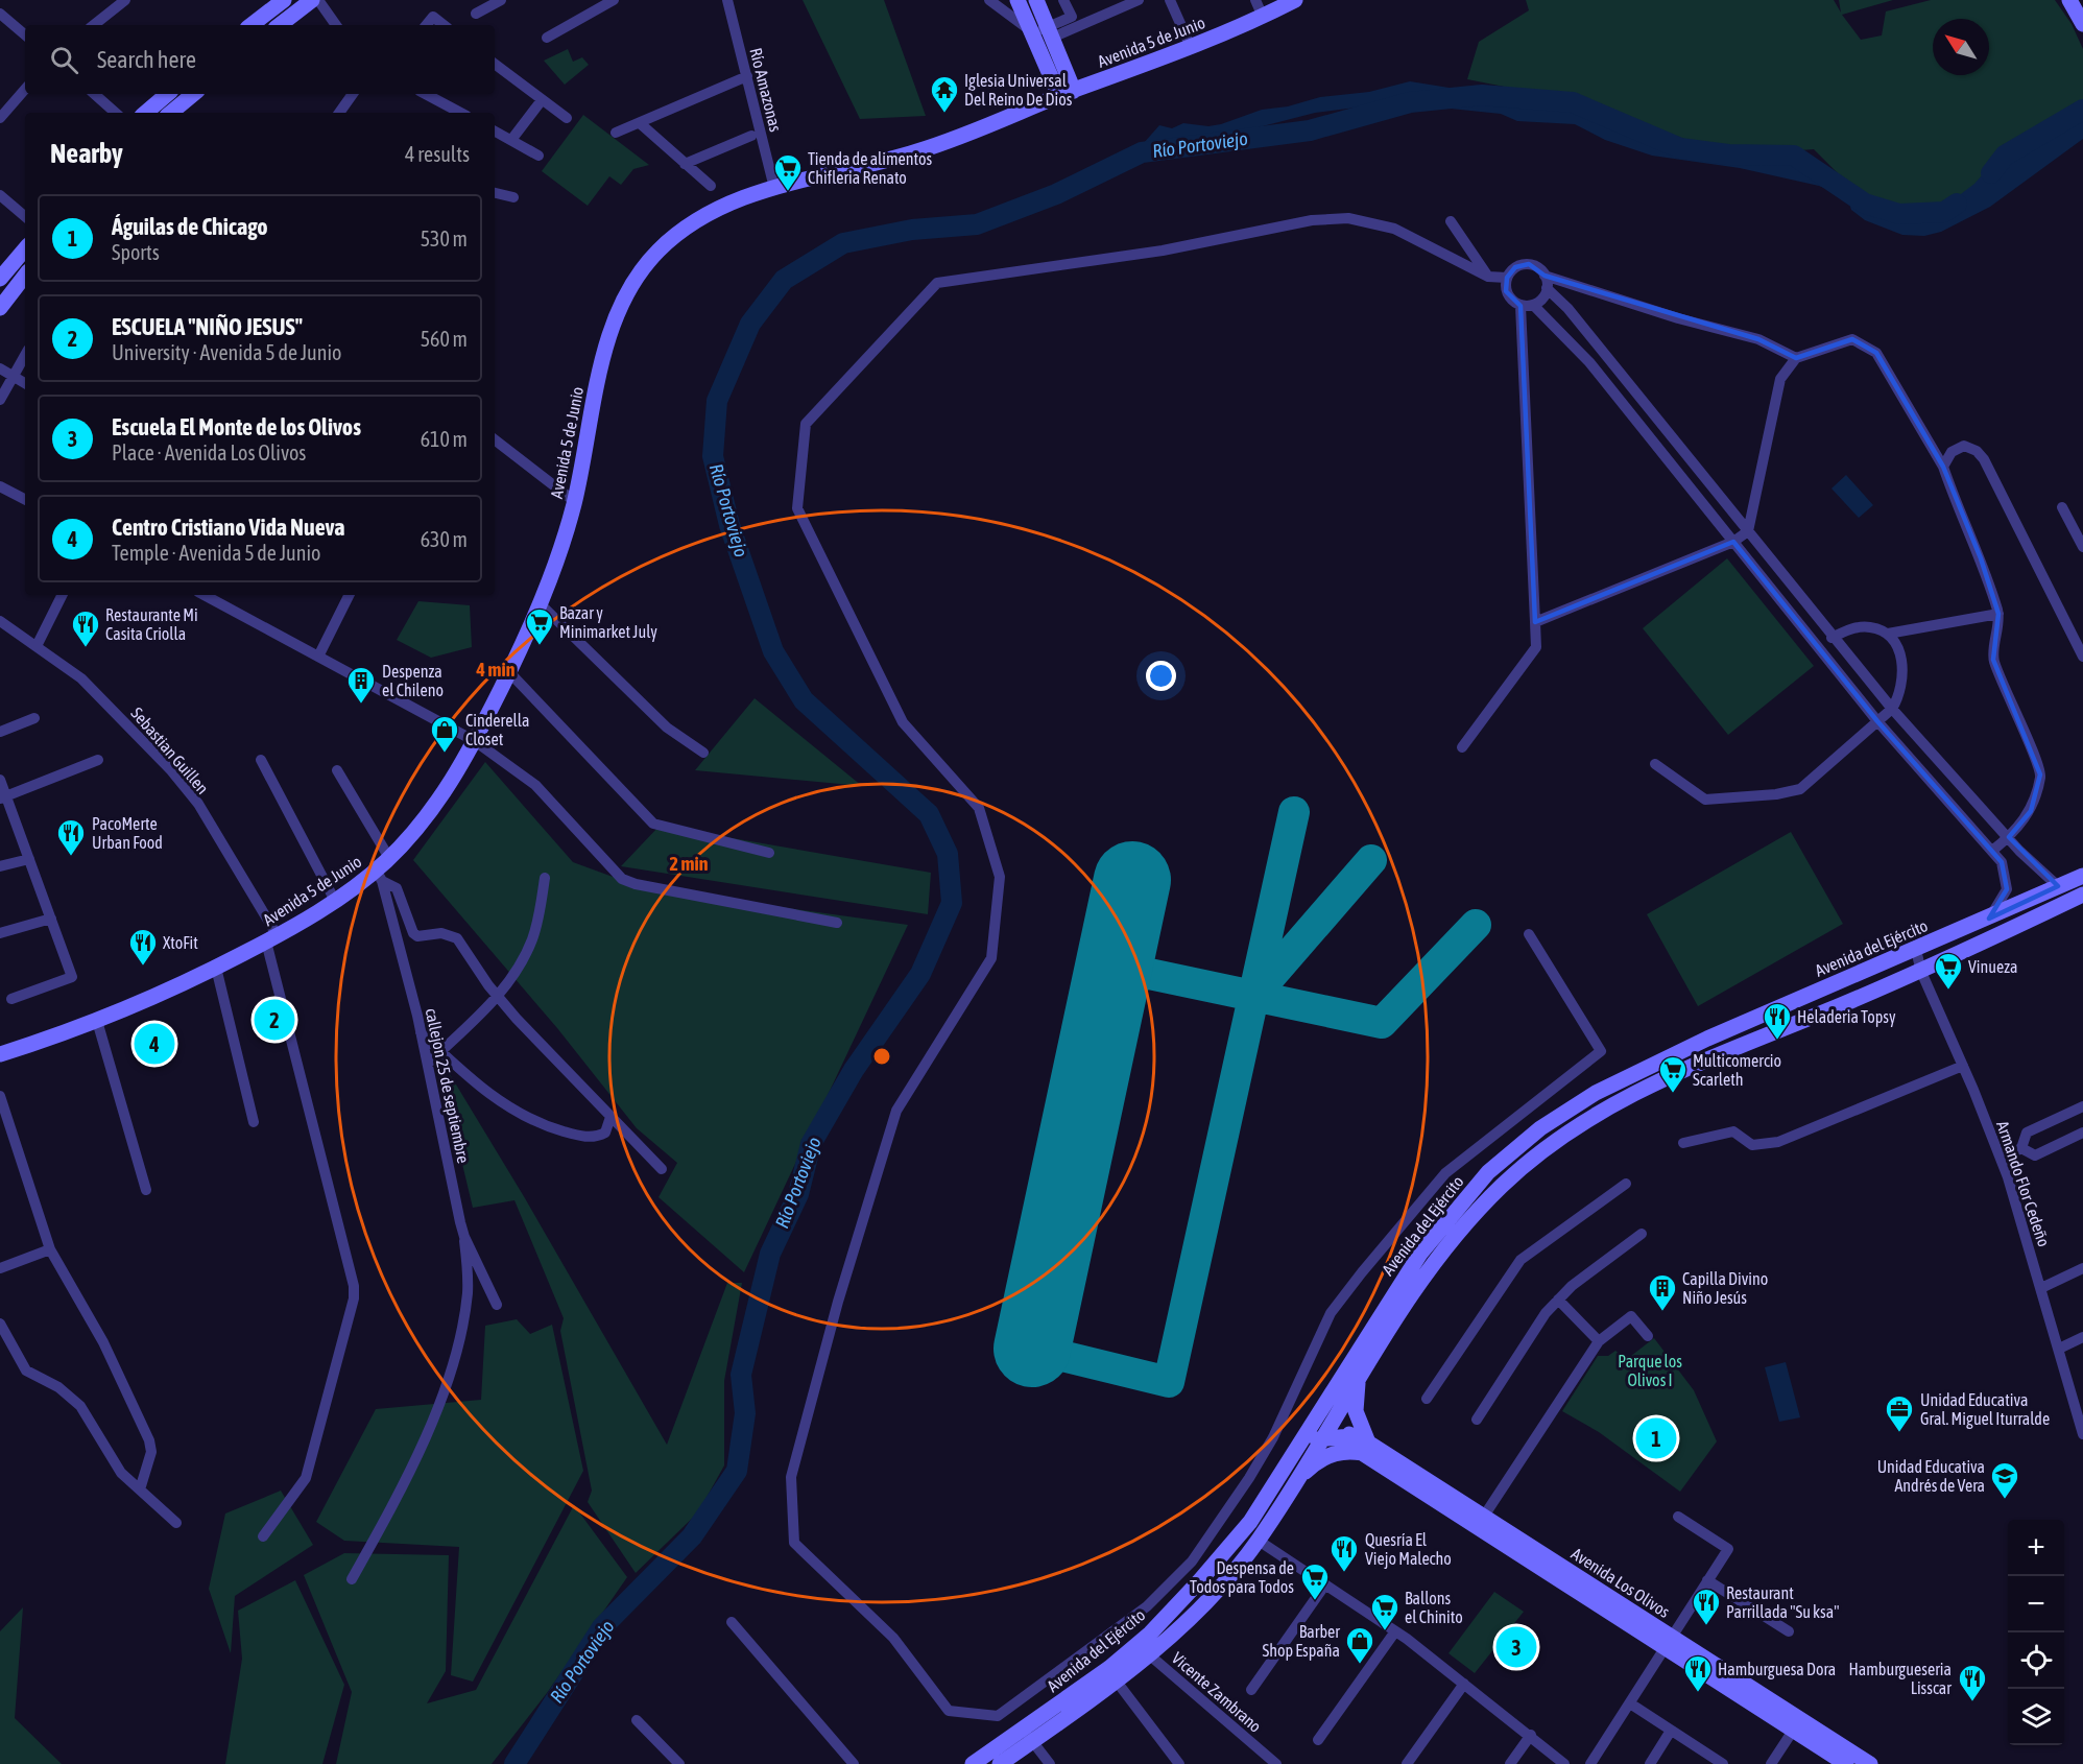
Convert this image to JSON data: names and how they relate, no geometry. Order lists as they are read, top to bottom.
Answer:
{
  "streets": {
    "main road": ["Avenida 5 de Junio", "Avenida del Ejército", "Avenida Los Olivos"],
    "street": [
      "Río Amazonas",
      "Sebastian Guillen",
      "callejon 25 de septiembre",
      "Armando Flor Cedeño",
      "Vicente Zambrano"
    ]
  },
  "crossings": [
    ["Avenida 5 de Junio", "Río Amazonas"],
    ["Avenida 5 de Junio", "Sebastian Guillen"],
    ["Avenida 5 de Junio", "callejon 25 de septiembre"],
    ["Avenida del Ejército", "Armando Flor Cedeño"],
    ["Avenida del Ejército", "Avenida Los Olivos"],
    ["Avenida del Ejército", "Vicente Zambrano"]
  ],
  "water": ["Río Portoviejo"],
  "parks": ["Parque los Olivos I"],
  "places": {
    "temple": ["Iglesia Universal Del Reino De Dios"],
    "supermarket": [
      "Tienda de alimentos Chifleria Renato",
      "Bazar y Minimarket July",
      "Vinueza",
      "Multicomercio Scarleth",
      "Despensa de Todos para Todos",
      "Ballons el Chinito"
    ],
    "restaurant": [
      "Restaurante Mi Casita Criolla",
      "PacoMerte Urban Food",
      "XtoFit",
      "Heladeria Topsy",
      "Quesría El Viejo Malecho",
      "Restaurant Parrillada \"Su ksa\"",
      "Hamburguesa Dora",
      "Hamburgueseria Lisscar"
    ],
    "building": ["Despenza el Chileno", "Capilla Divino Niño Jesús"],
    "shop": ["Cinderella Closet", "Barber Shop España"],
    "office": ["Unidad Educativa Gral. Miguel Iturralde"],
    "school or university": ["Unidad Educativa Andrés de Vera"]
  },
  "north": "top left",
  "page": {
    "search": "Search here",
    "heading": ["Nearby", "4 results"],
    "list": [
      {
        "mark": "1",
        "name": "Águilas de Chicago",
        "note": "Sports",
        "value": "530 m"
      },
      {
        "mark": "2",
        "name": "ESCUELA \"NIÑO JESUS\"",
        "note": "University · Avenida 5 de Junio",
        "value": "560 m"
      },
      {
        "mark": "3",
        "name": "Escuela El Monte de los Olivos",
        "note": "Place · Avenida Los Olivos",
        "value": "610 m"
      },
      {
        "mark": "4",
        "name": "Centro Cristiano Vida Nueva",
        "note": "Temple · Avenida 5 de Junio",
        "value": "630 m"
      }
    ],
    "pins": [
      "2",
      "4",
      "1",
      "3"
    ],
    "map_buttons": ["+", "−"]
  },
  "rings": ["4 min", "2 min"]
}
